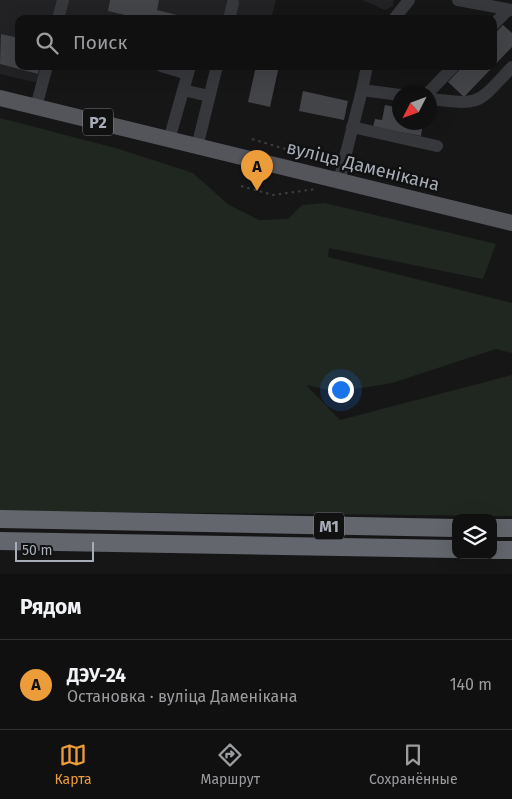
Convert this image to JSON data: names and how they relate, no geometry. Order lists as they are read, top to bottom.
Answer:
{
  "streets": {
    "highway": ["М1"],
    "main road": ["Р2", "вуліца Даменікана"]
  },
  "scale_bar": "50 m",
  "north": "bottom left",
  "page": {
    "search": "Поиск",
    "pins": "A",
    "scale": "50 m",
    "heading": "Рядом",
    "list": [
      {
        "mark": "A",
        "name": "ДЭУ-24",
        "note": "Остановка · вуліца Даменікана",
        "value": "140 m"
      }
    ],
    "nav": ["Карта", "Маршрут", "Сохранённые"]
  }
}
